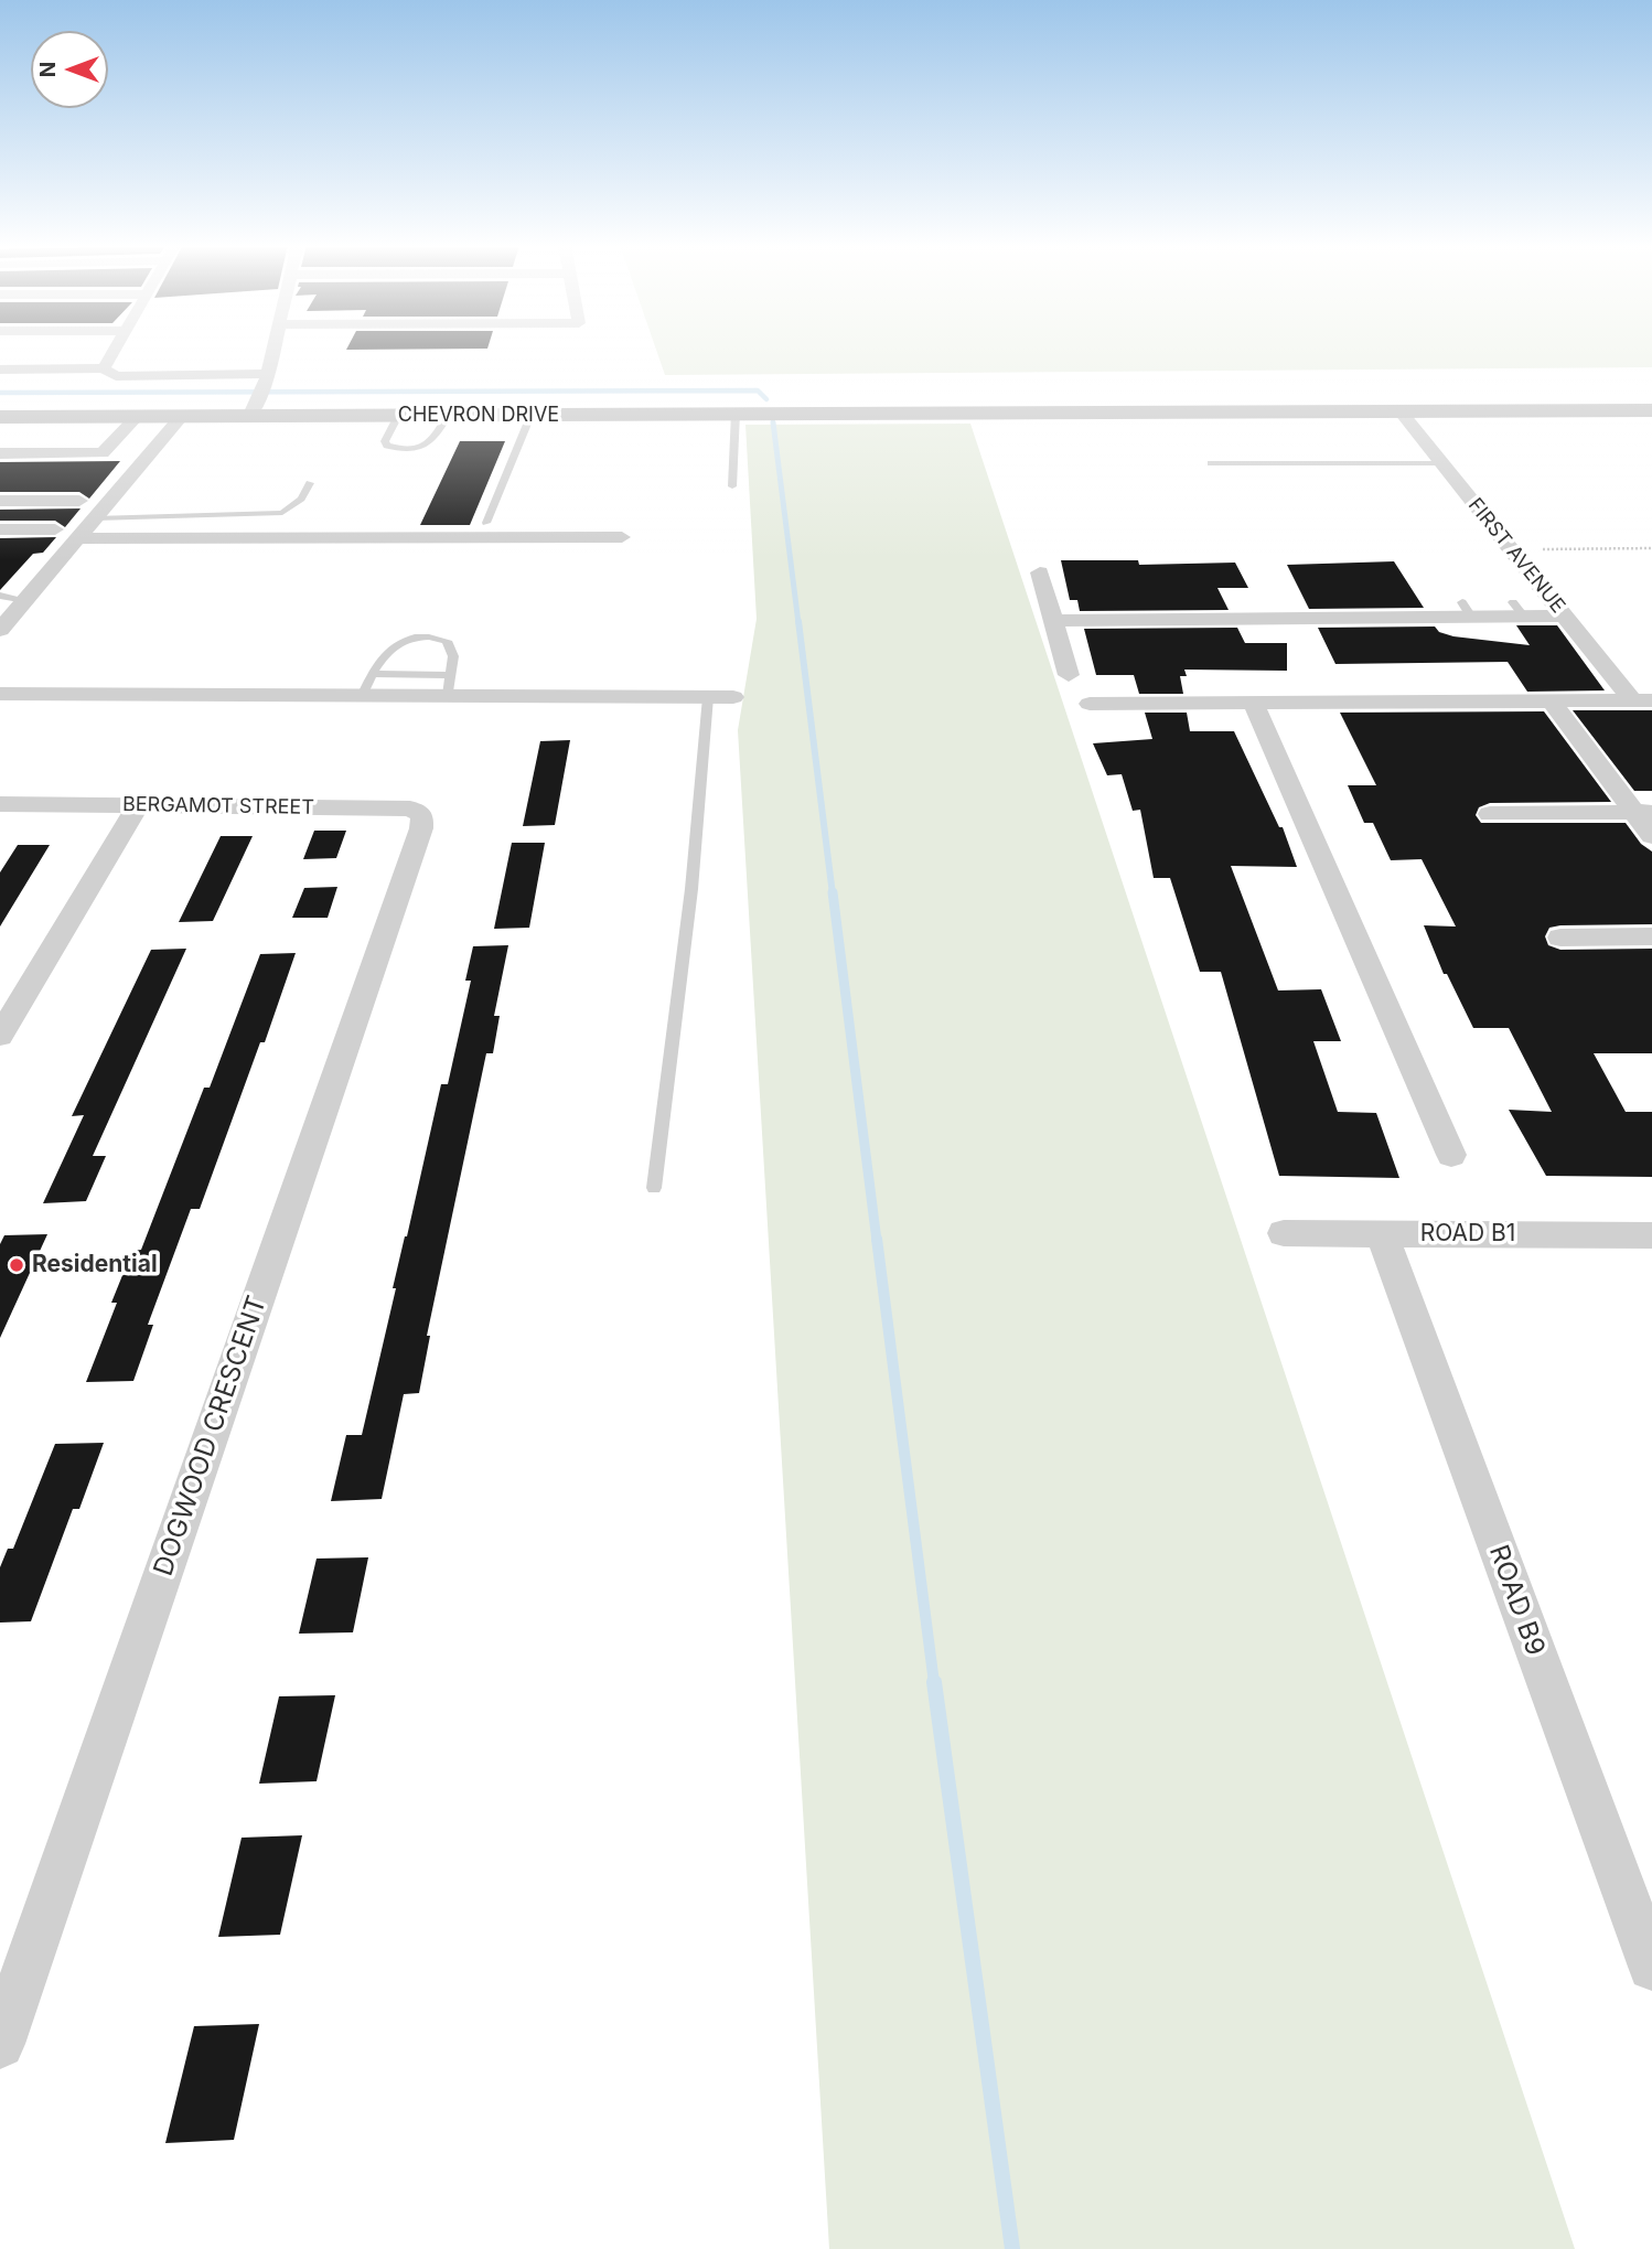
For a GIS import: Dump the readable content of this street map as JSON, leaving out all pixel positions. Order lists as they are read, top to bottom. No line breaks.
{"streets":{"main road":["CHEVRON DRIVE"],"street":["FIRST AVENUE","BERGAMOT STREET","ROAD B1","DOGWOOD CRESCENT","ROAD B9"]},"crossings":[["CHEVRON DRIVE","FIRST AVENUE"],["BERGAMOT STREET","DOGWOOD CRESCENT"],["ROAD B1","ROAD B9"]],"places":["Residential"],"north":"left"}
